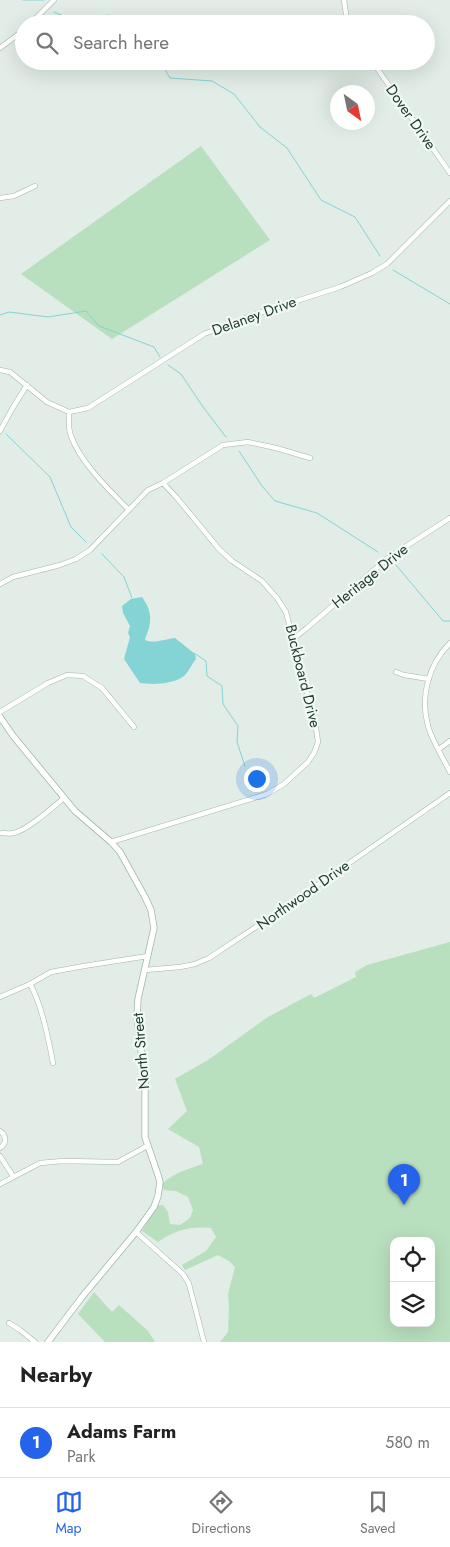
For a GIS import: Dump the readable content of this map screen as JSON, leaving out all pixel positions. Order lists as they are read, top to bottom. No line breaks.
{"streets":{"street":["Dover Drive","Delaney Drive","Heritage Drive","Buckboard Drive","Northwood Drive","North Street"]},"crossings":[["Heritage Drive","Buckboard Drive"],["Buckboard Drive","North Street"],["Northwood Drive","North Street"]],"north":"bottom right","page":{"search":"Search here","pins":"1","heading":"Nearby","list":[{"mark":"1","name":"Adams Farm","note":"Park","value":"580 m"}],"nav":["Map","Directions","Saved"]}}
